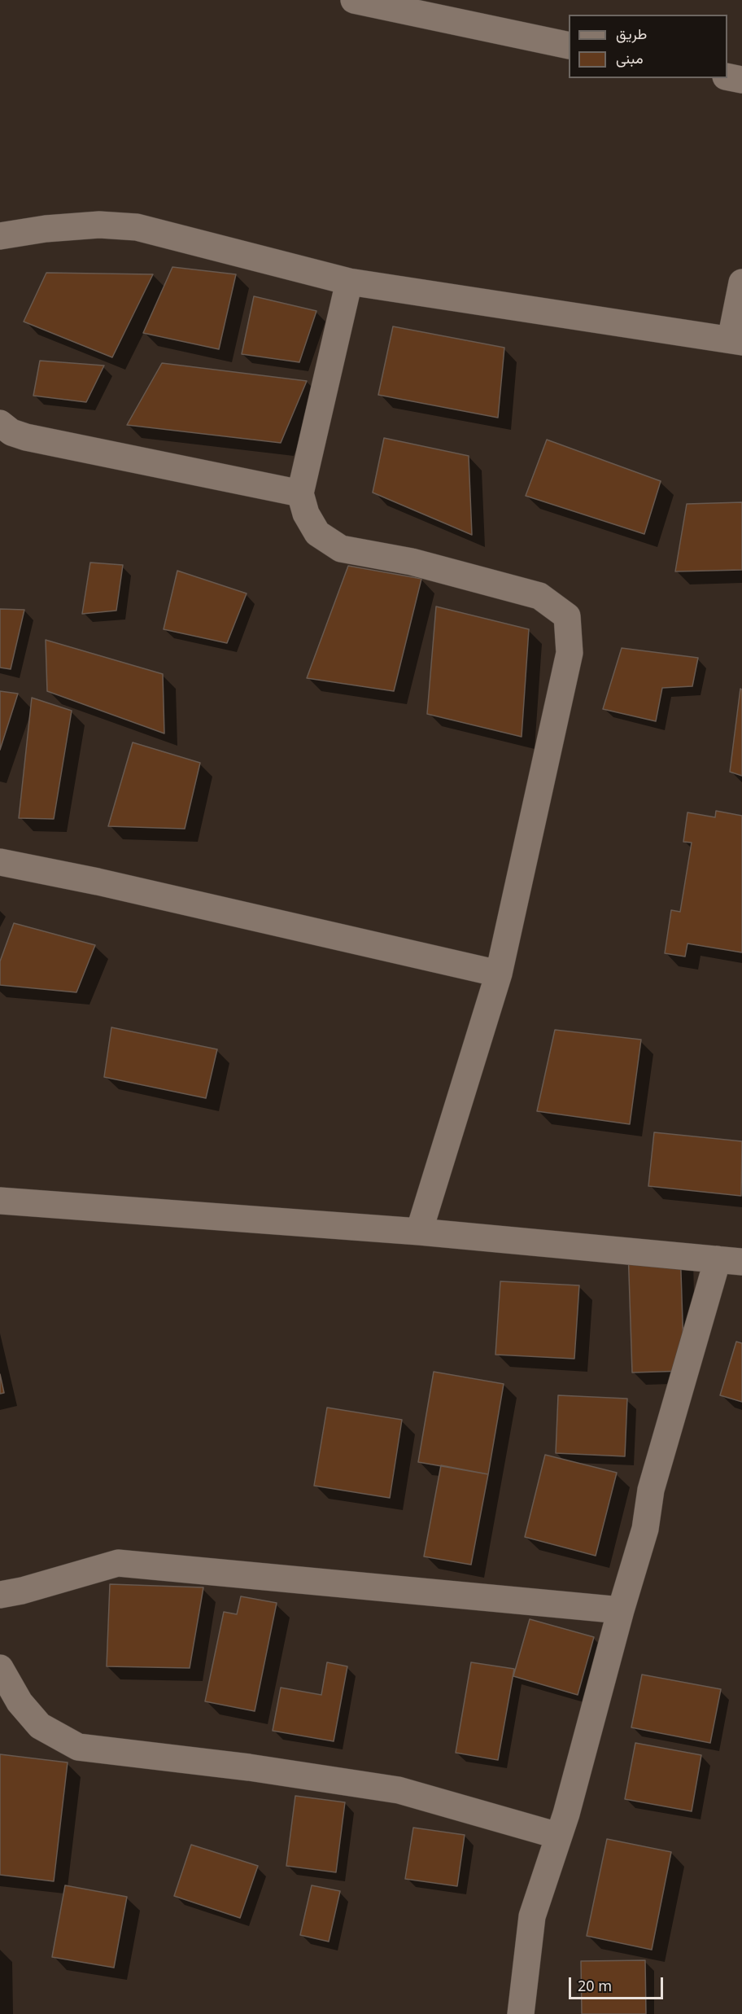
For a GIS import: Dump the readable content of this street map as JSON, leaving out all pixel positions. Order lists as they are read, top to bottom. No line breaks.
{"legend":["طريق","مبنى"],"scale_bar":"20 m"}
